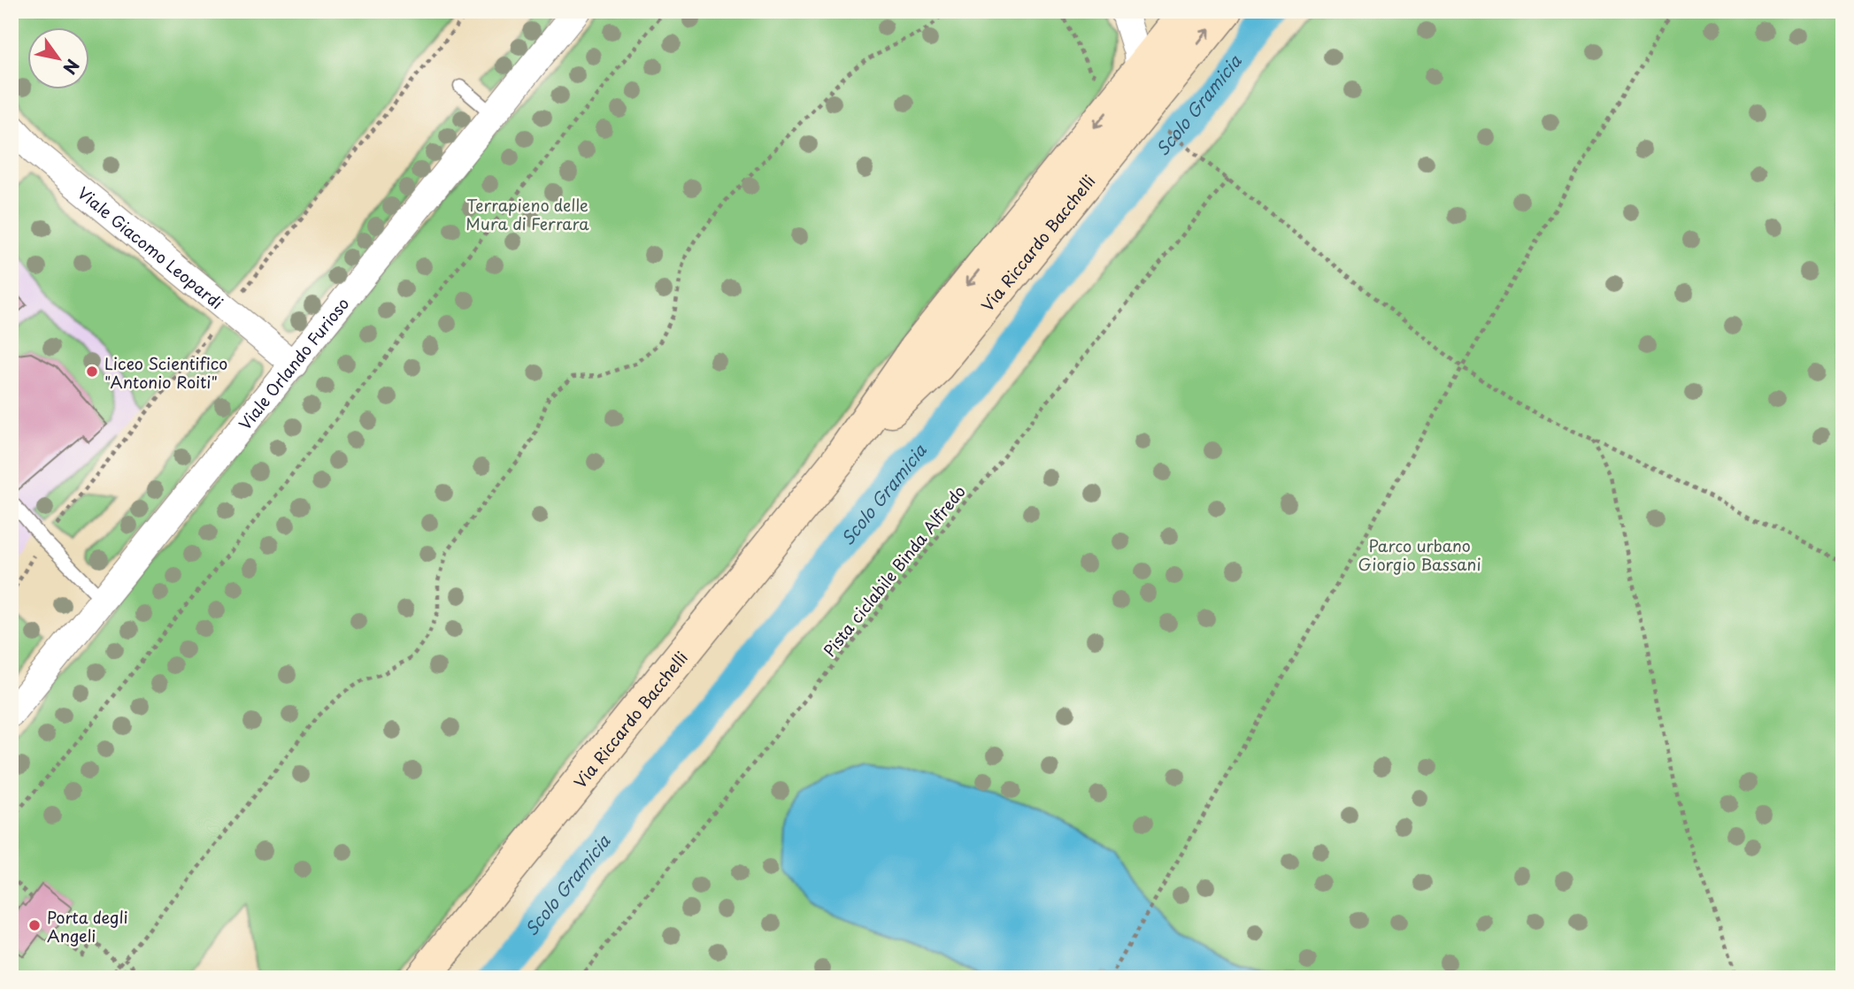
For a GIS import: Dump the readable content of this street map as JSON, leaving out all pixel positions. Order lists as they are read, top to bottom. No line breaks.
{"streets":{"main road":["Via Riccardo Bacchelli"],"street":["Viale Giacomo Leopardi","Viale Orlando Furioso"],"path":["Pista ciclabile Binda Alfredo"]},"crossings":[["Viale Giacomo Leopardi","Viale Orlando Furioso"]],"water":["Scolo Gramicia"],"parks":["Terrapieno delle Mura di Ferrara","Parco urbano Giorgio Bassani"],"places":["Liceo Scientifico \"Antonio Roiti\"","Porta degli Angeli"],"north":"bottom right"}
